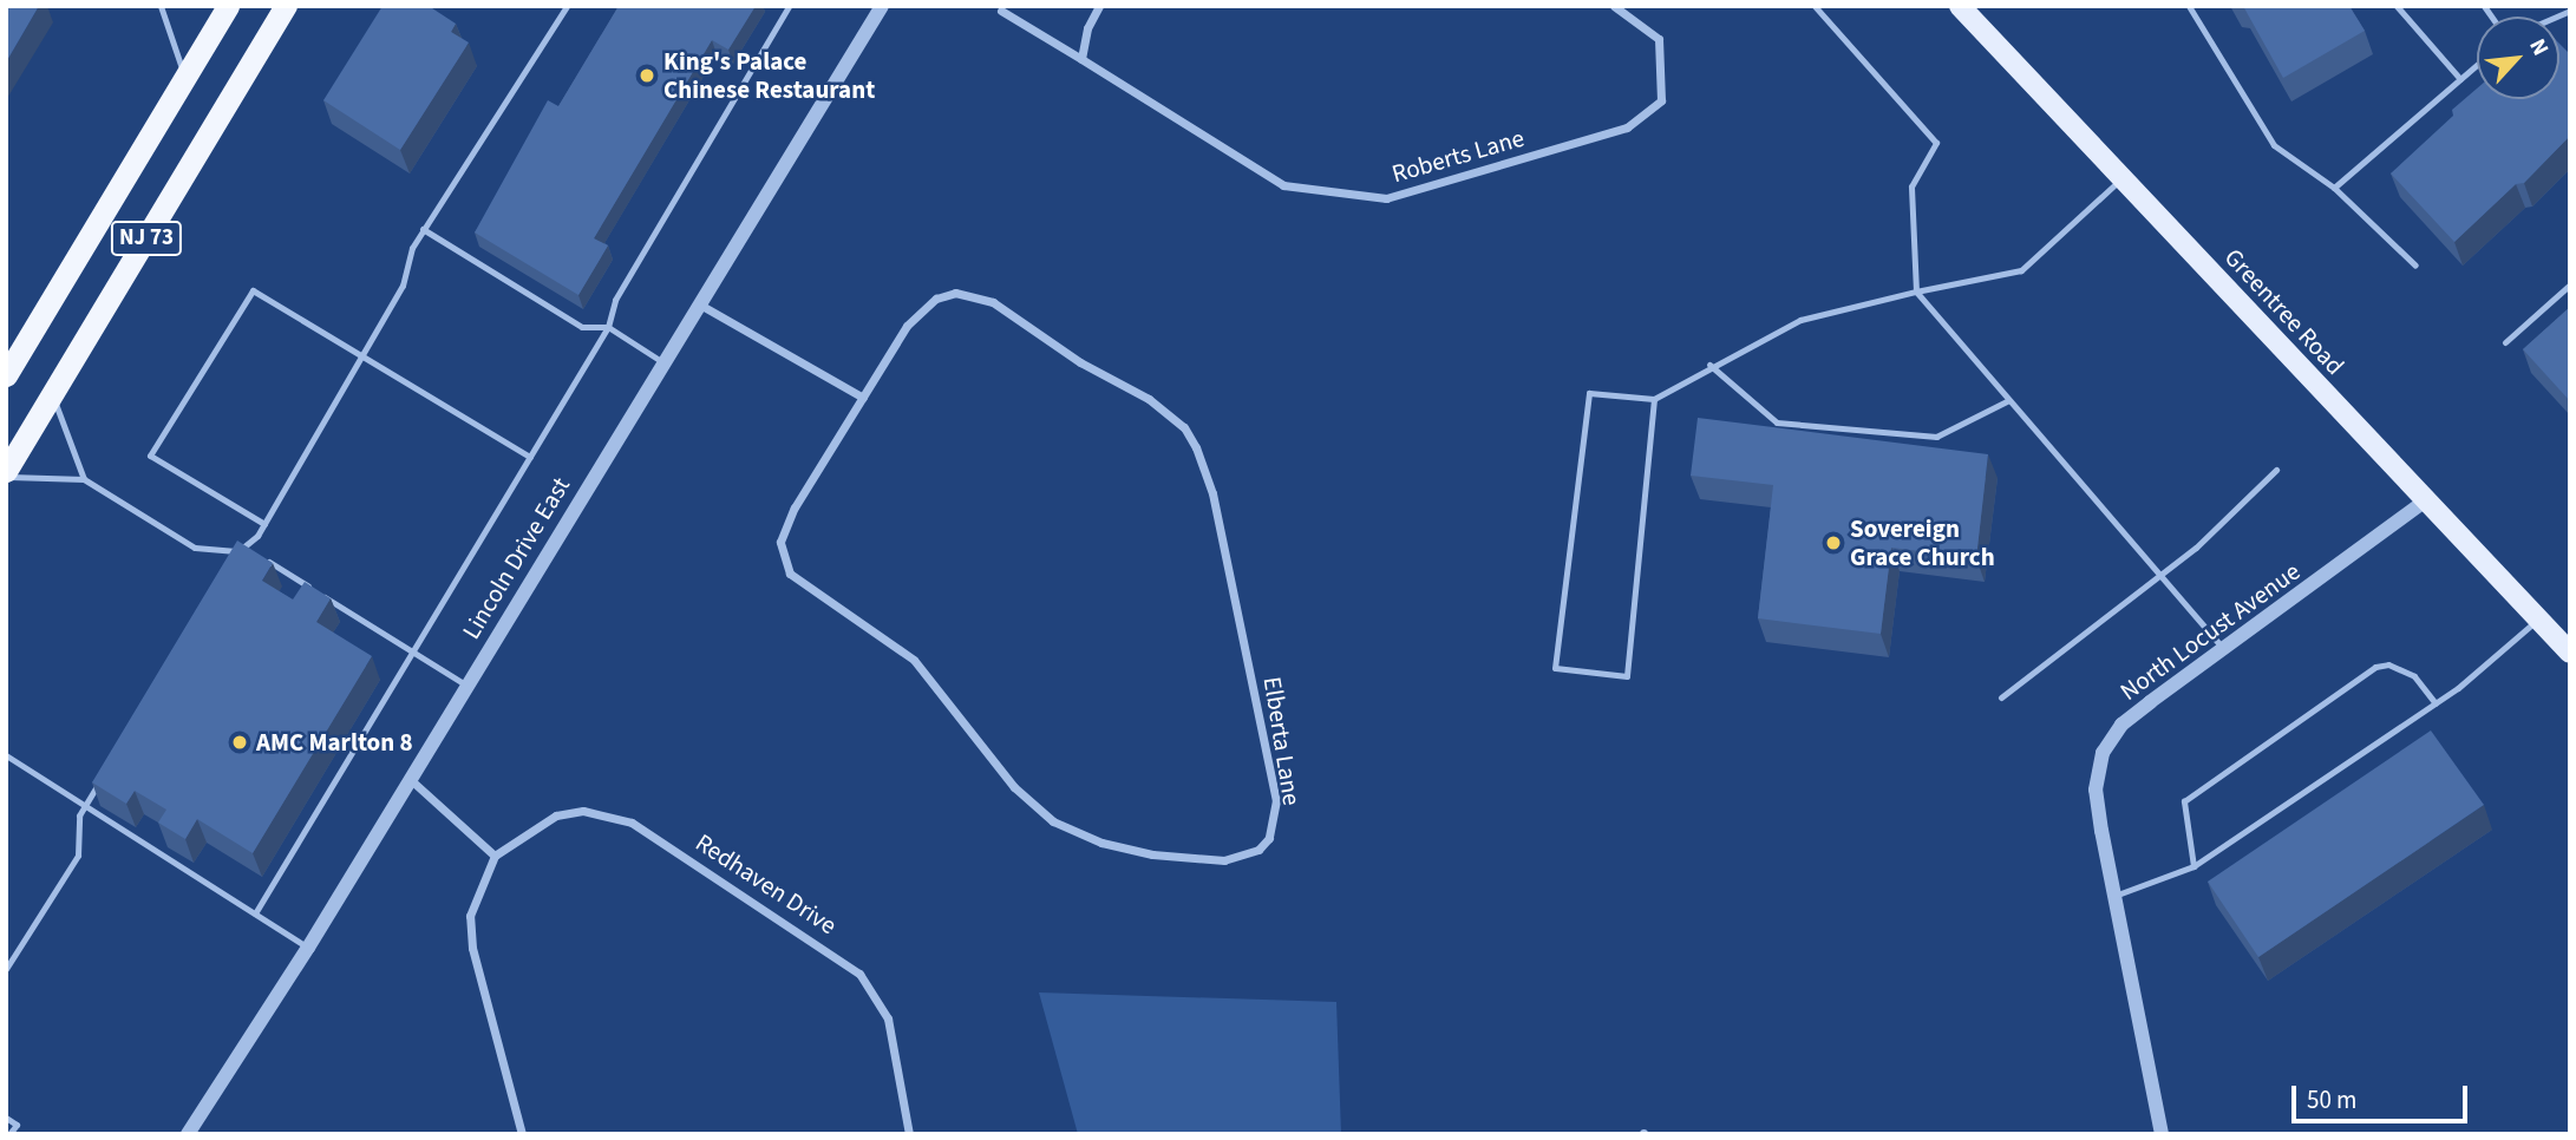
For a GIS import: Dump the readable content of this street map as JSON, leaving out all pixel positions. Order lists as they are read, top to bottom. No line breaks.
{"streets":{"highway":["NJ 73"],"main road":["Greentree Road"],"street":["Roberts Lane","Lincoln Drive East","North Locust Avenue","Elberta Lane","Redhaven Drive"]},"crossings":[["Greentree Road","North Locust Avenue"]],"places":["King's Palace Chinese Restaurant","Sovereign Grace Church","AMC Marlton 8"],"scale_bar":"50 m","north":"top right"}
